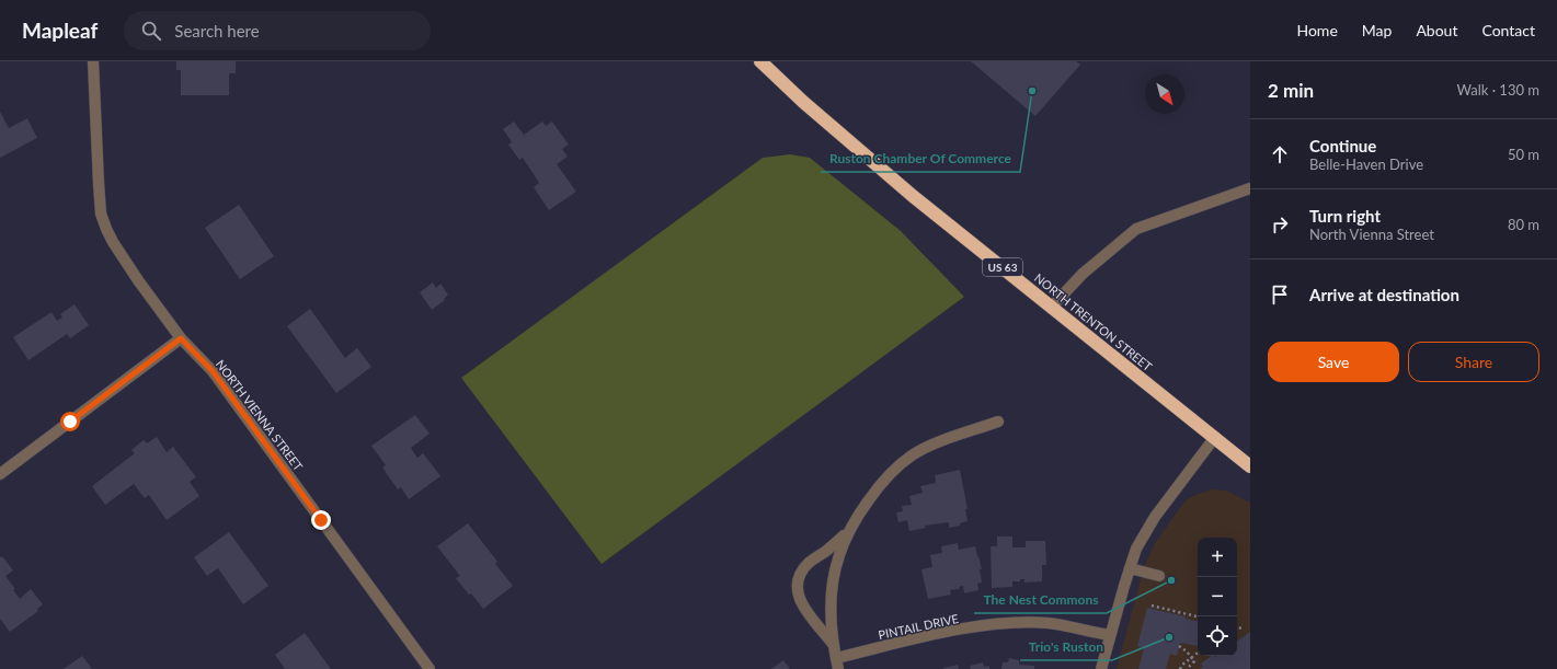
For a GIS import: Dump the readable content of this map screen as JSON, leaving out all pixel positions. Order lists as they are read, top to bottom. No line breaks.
{"streets":{"highway":["US 63","NORTH TRENTON STREET"],"street":["NORTH VIENNA STREET","PINTAIL DRIVE"]},"places":["Ruston Chamber Of Commerce","The Nest Commons","Trio's Ruston"],"north":"bottom right","page":{"header":"Mapleaf","search":"Search here","nav":["Home","Map","About","Contact"],"heading":["2 min","Walk · 130 m"],"list":[["Continue","Belle-Haven Drive","50 m"],["Turn right","North Vienna Street","80 m"],"Arrive at destination"],"buttons":["Save","Share"],"map_buttons":["+","−"]}}
